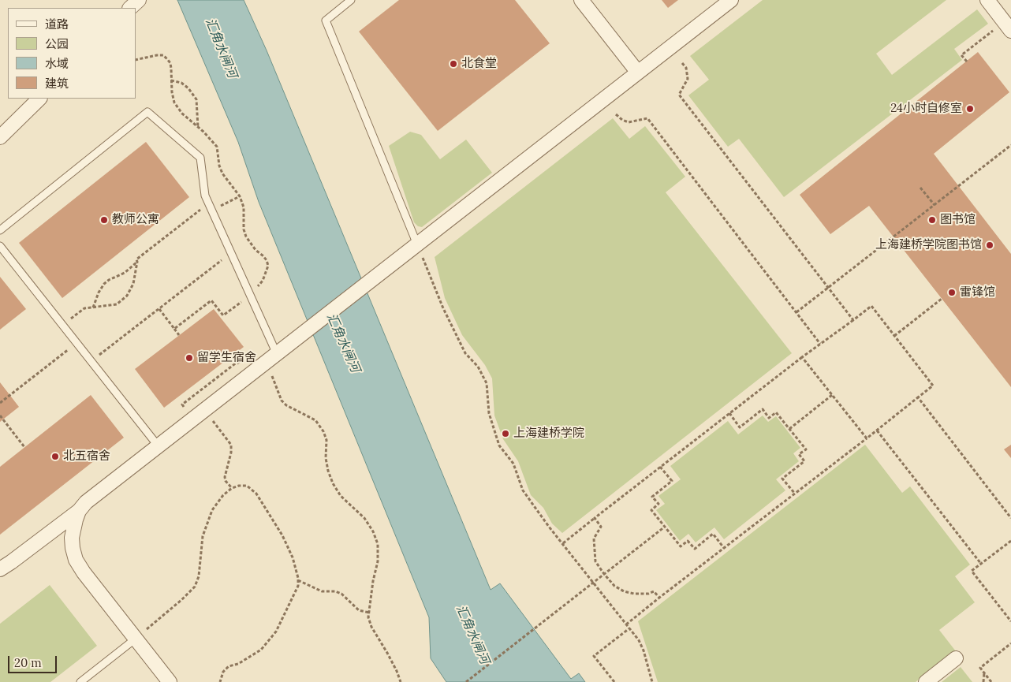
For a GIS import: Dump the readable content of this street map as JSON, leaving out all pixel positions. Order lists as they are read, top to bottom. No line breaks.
{"water":["汇角水闸河"],"places":["北食堂","24小时自修室","教师公寓","图书馆","上海建桥学院图书馆","雷锋馆","留学生宿舍","上海建桥学院","北五宿舍"],"legend":["道路","公园","水域","建筑"],"scale_bar":"20 m"}
